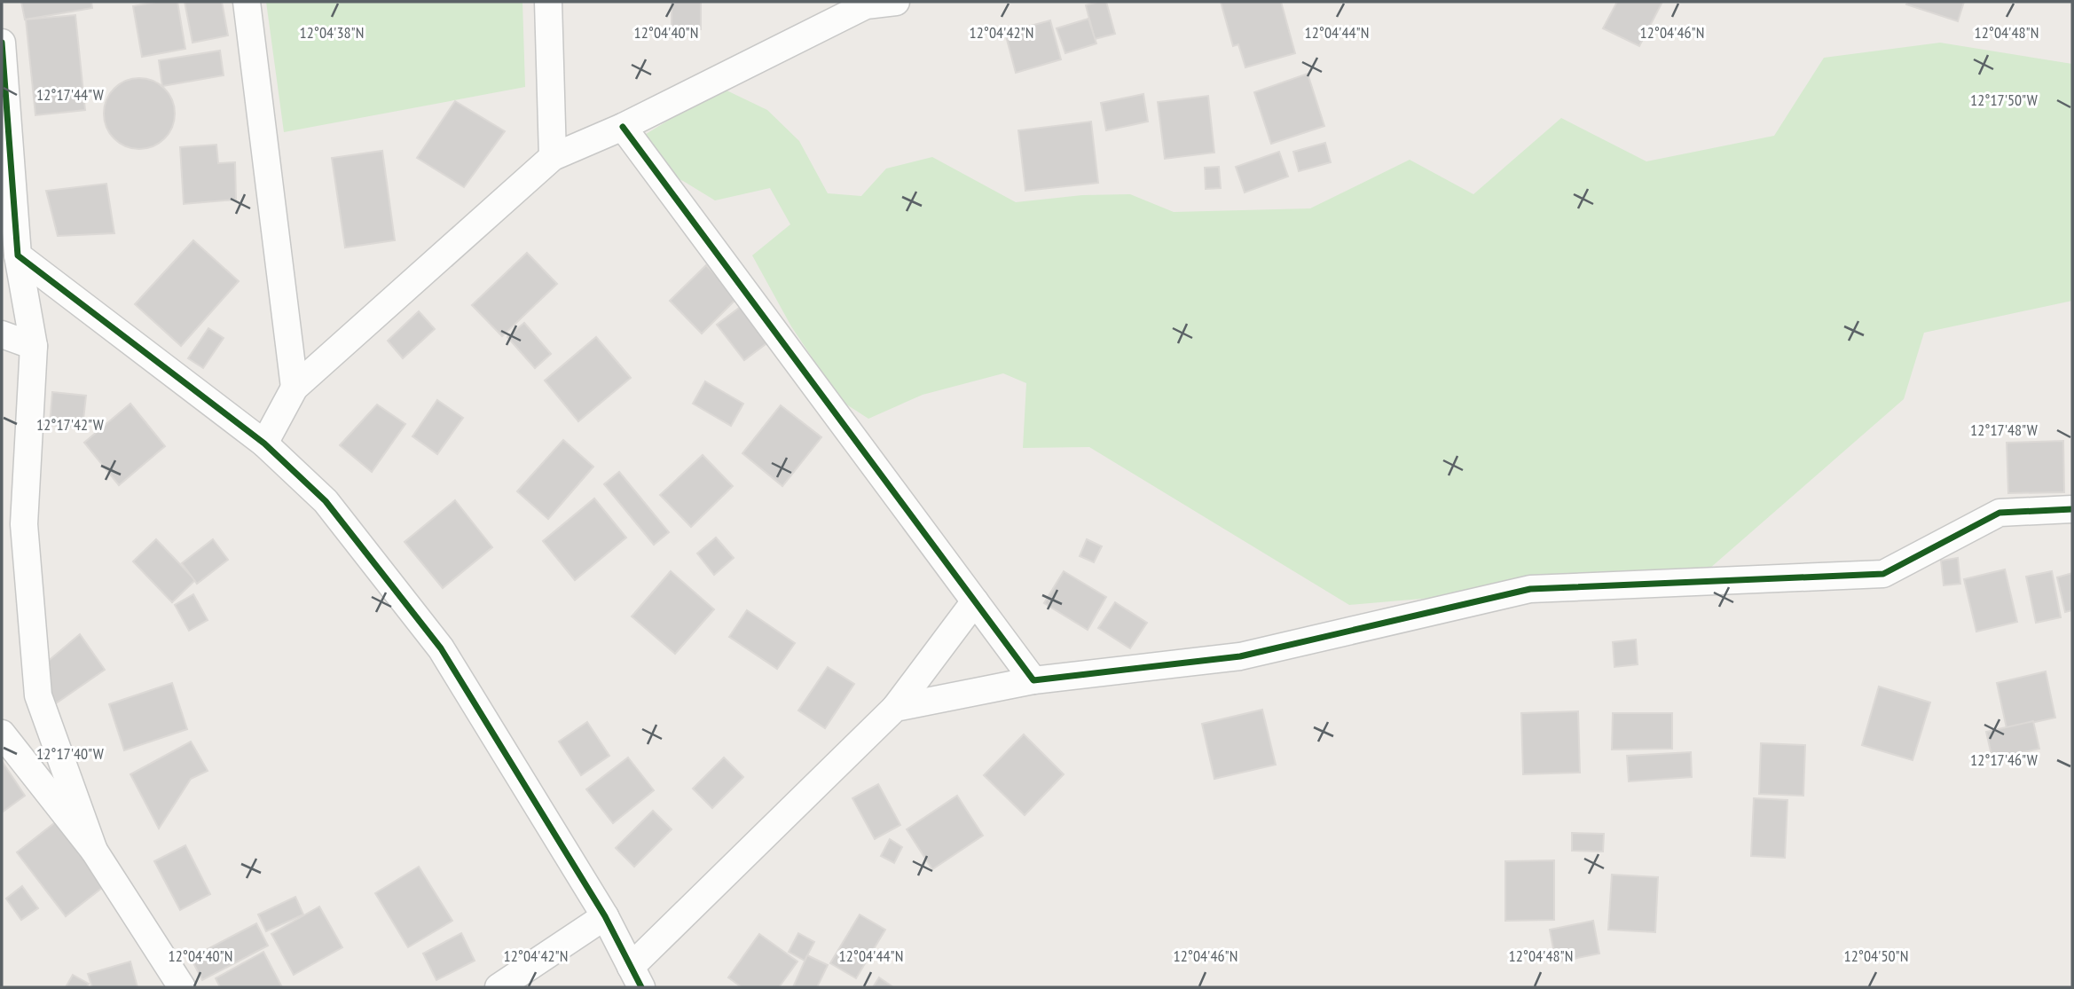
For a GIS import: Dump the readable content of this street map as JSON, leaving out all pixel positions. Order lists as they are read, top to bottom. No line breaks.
{"coordinates":["12°04'38\"N","12°04'40\"N","12°04'42\"N","12°04'44\"N","12°04'46\"N","12°04'48\"N","12°17'44\"W","12°17'50\"W","12°17'42\"W","12°17'48\"W","12°17'40\"W","12°17'46\"W","12°04'50\"N"]}
